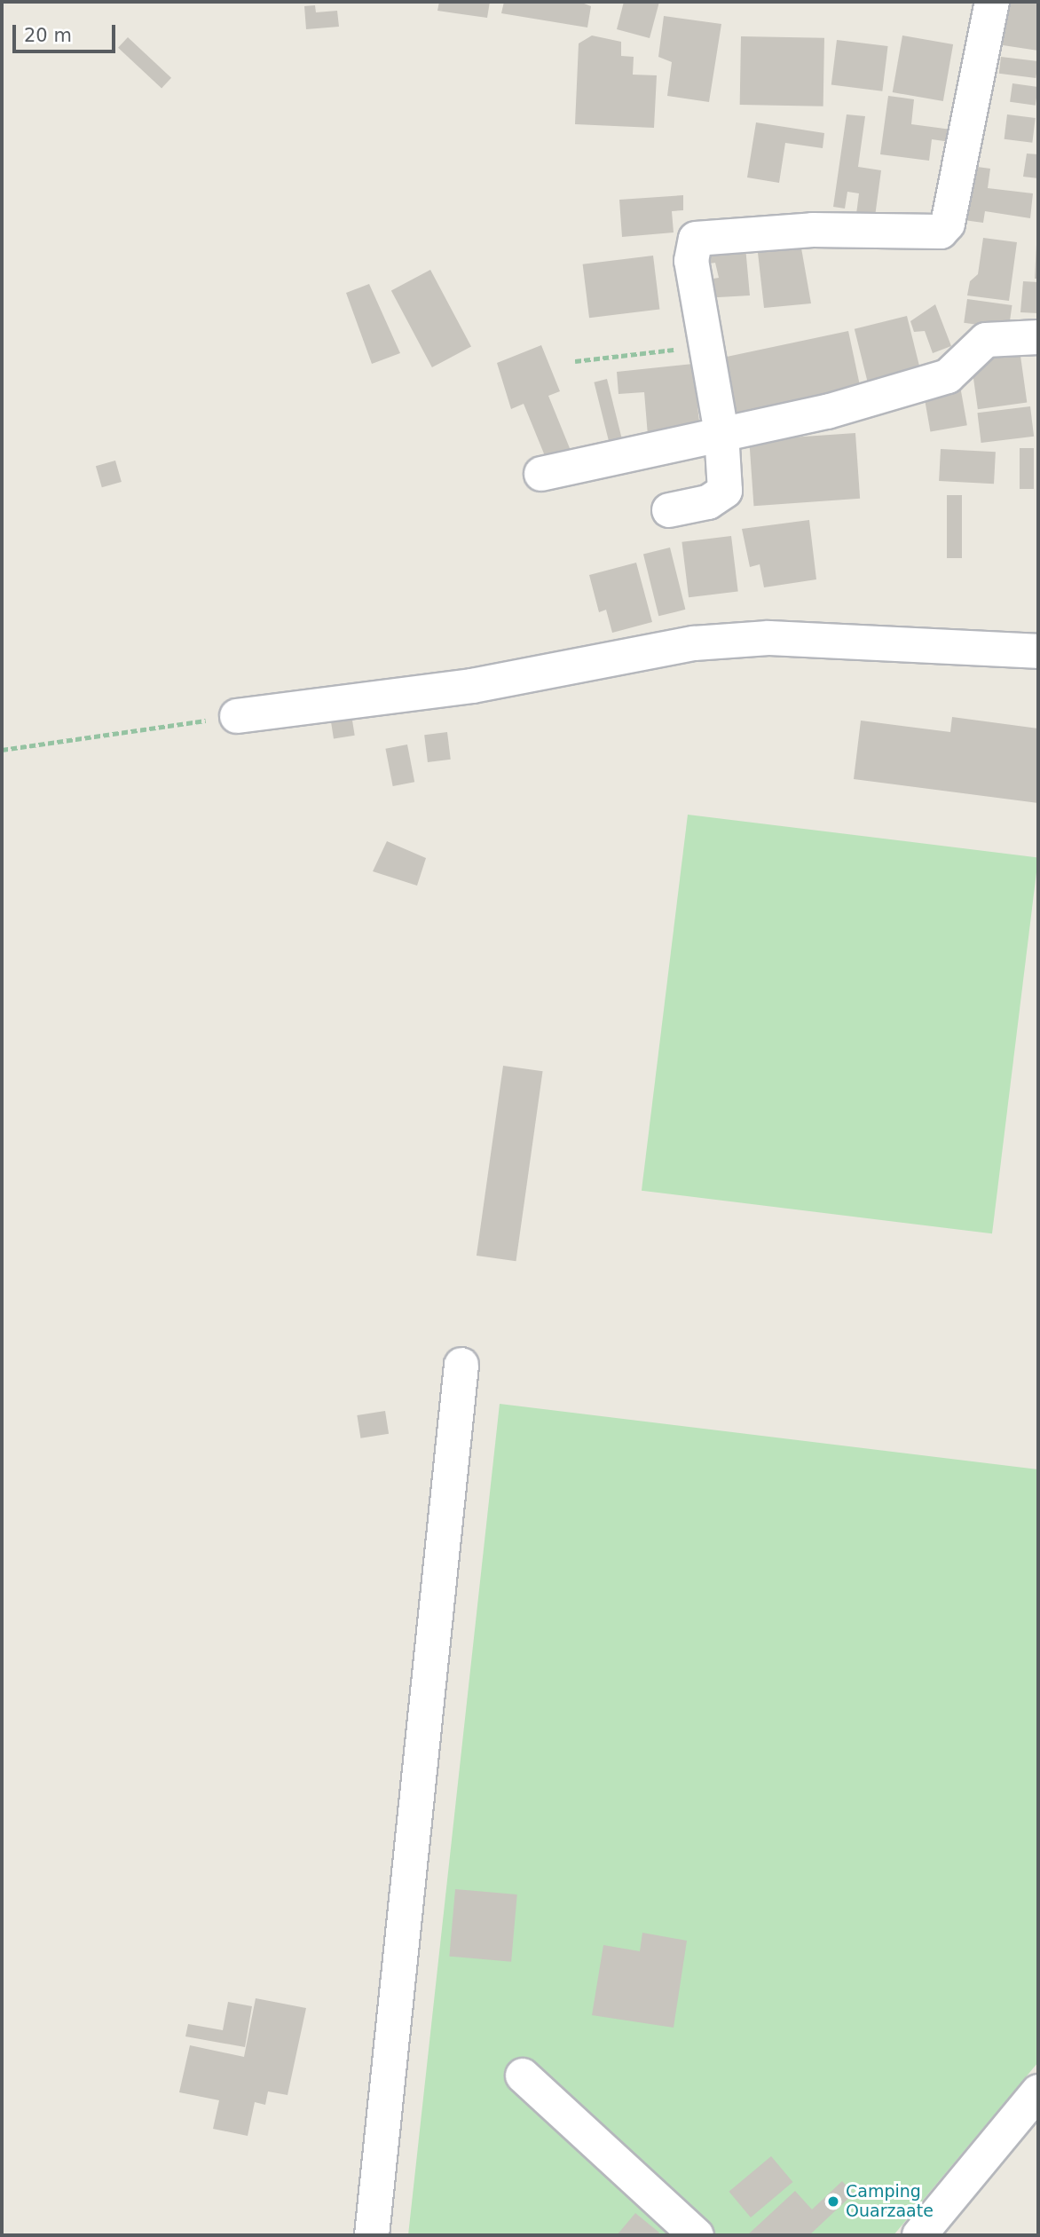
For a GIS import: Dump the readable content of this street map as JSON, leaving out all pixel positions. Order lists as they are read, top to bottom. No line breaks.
{"places":["Camping Ouarzaate"],"scale_bar":"20 m"}
